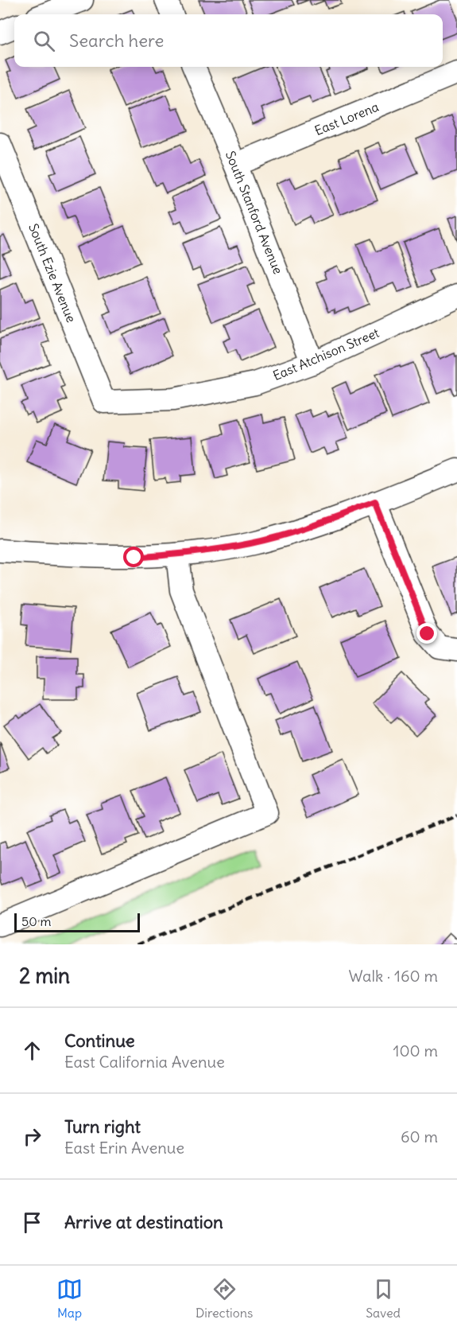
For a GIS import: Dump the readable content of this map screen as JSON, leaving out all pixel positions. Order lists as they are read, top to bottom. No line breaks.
{"streets":{"street":["East Lorena","South Stanford Avenue","South Ezie Avenue","East Atchison Street"]},"crossings":[["East Lorena","South Stanford Avenue"],["South Stanford Avenue","East Atchison Street"],["South Ezie Avenue","East Atchison Street"]],"scale_bar":"50 m","page":{"search":"Search here","scale":"50 m","heading":["2 min","Walk · 160 m"],"list":[["Continue","East California Avenue","100 m"],["Turn right","East Erin Avenue","60 m"],"Arrive at destination"],"nav":["Map","Directions","Saved"]}}
